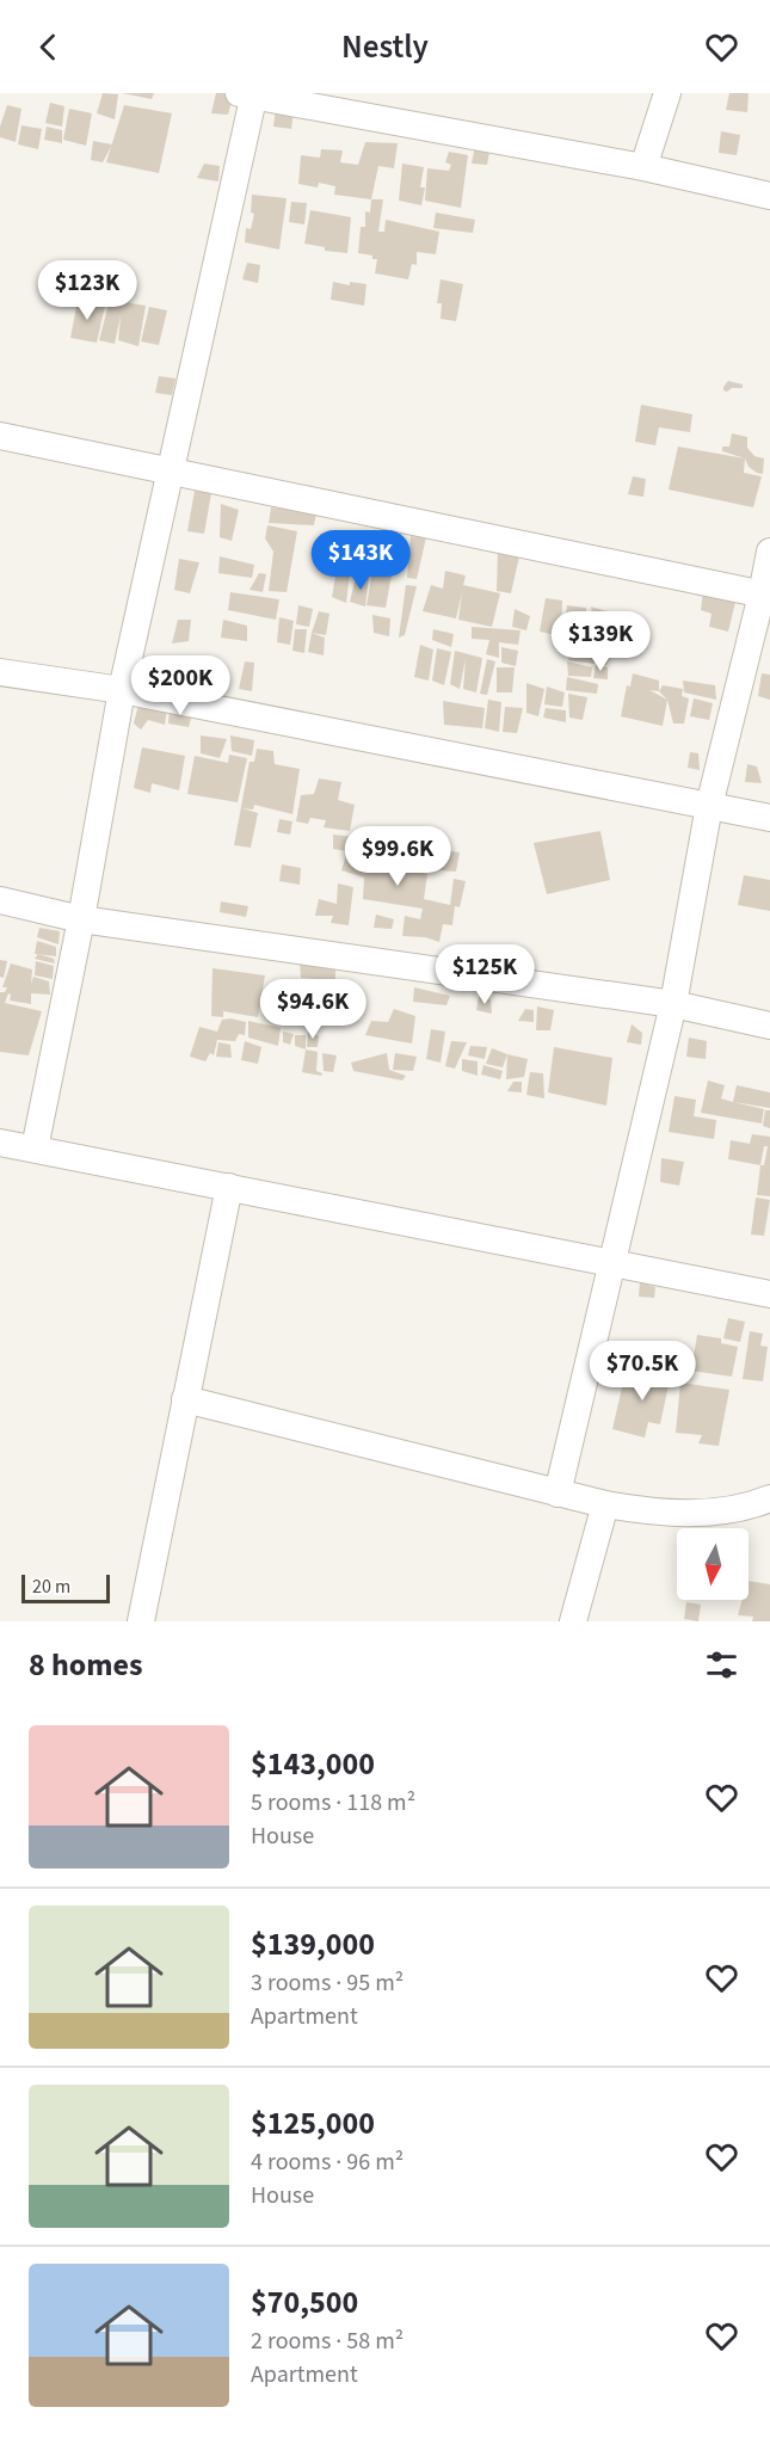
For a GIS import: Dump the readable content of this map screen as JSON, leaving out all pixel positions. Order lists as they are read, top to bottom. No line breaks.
{"scale_bar":"20 m","north":"bottom","page":{"header":"Nestly","price":["$123K","$143K","$139K","$200K","$99.6K","$125K","$94.6K","$70.5K"],"scale":"20 m","heading":"8 homes","list":[{"name":"$143,000","note":"5 rooms · 118 m² · House"},{"name":"$139,000","note":"3 rooms · 95 m² · Apartment"},{"name":"$125,000","note":"4 rooms · 96 m² · House"},{"name":"$70,500","note":"2 rooms · 58 m² · Apartment"}]}}
